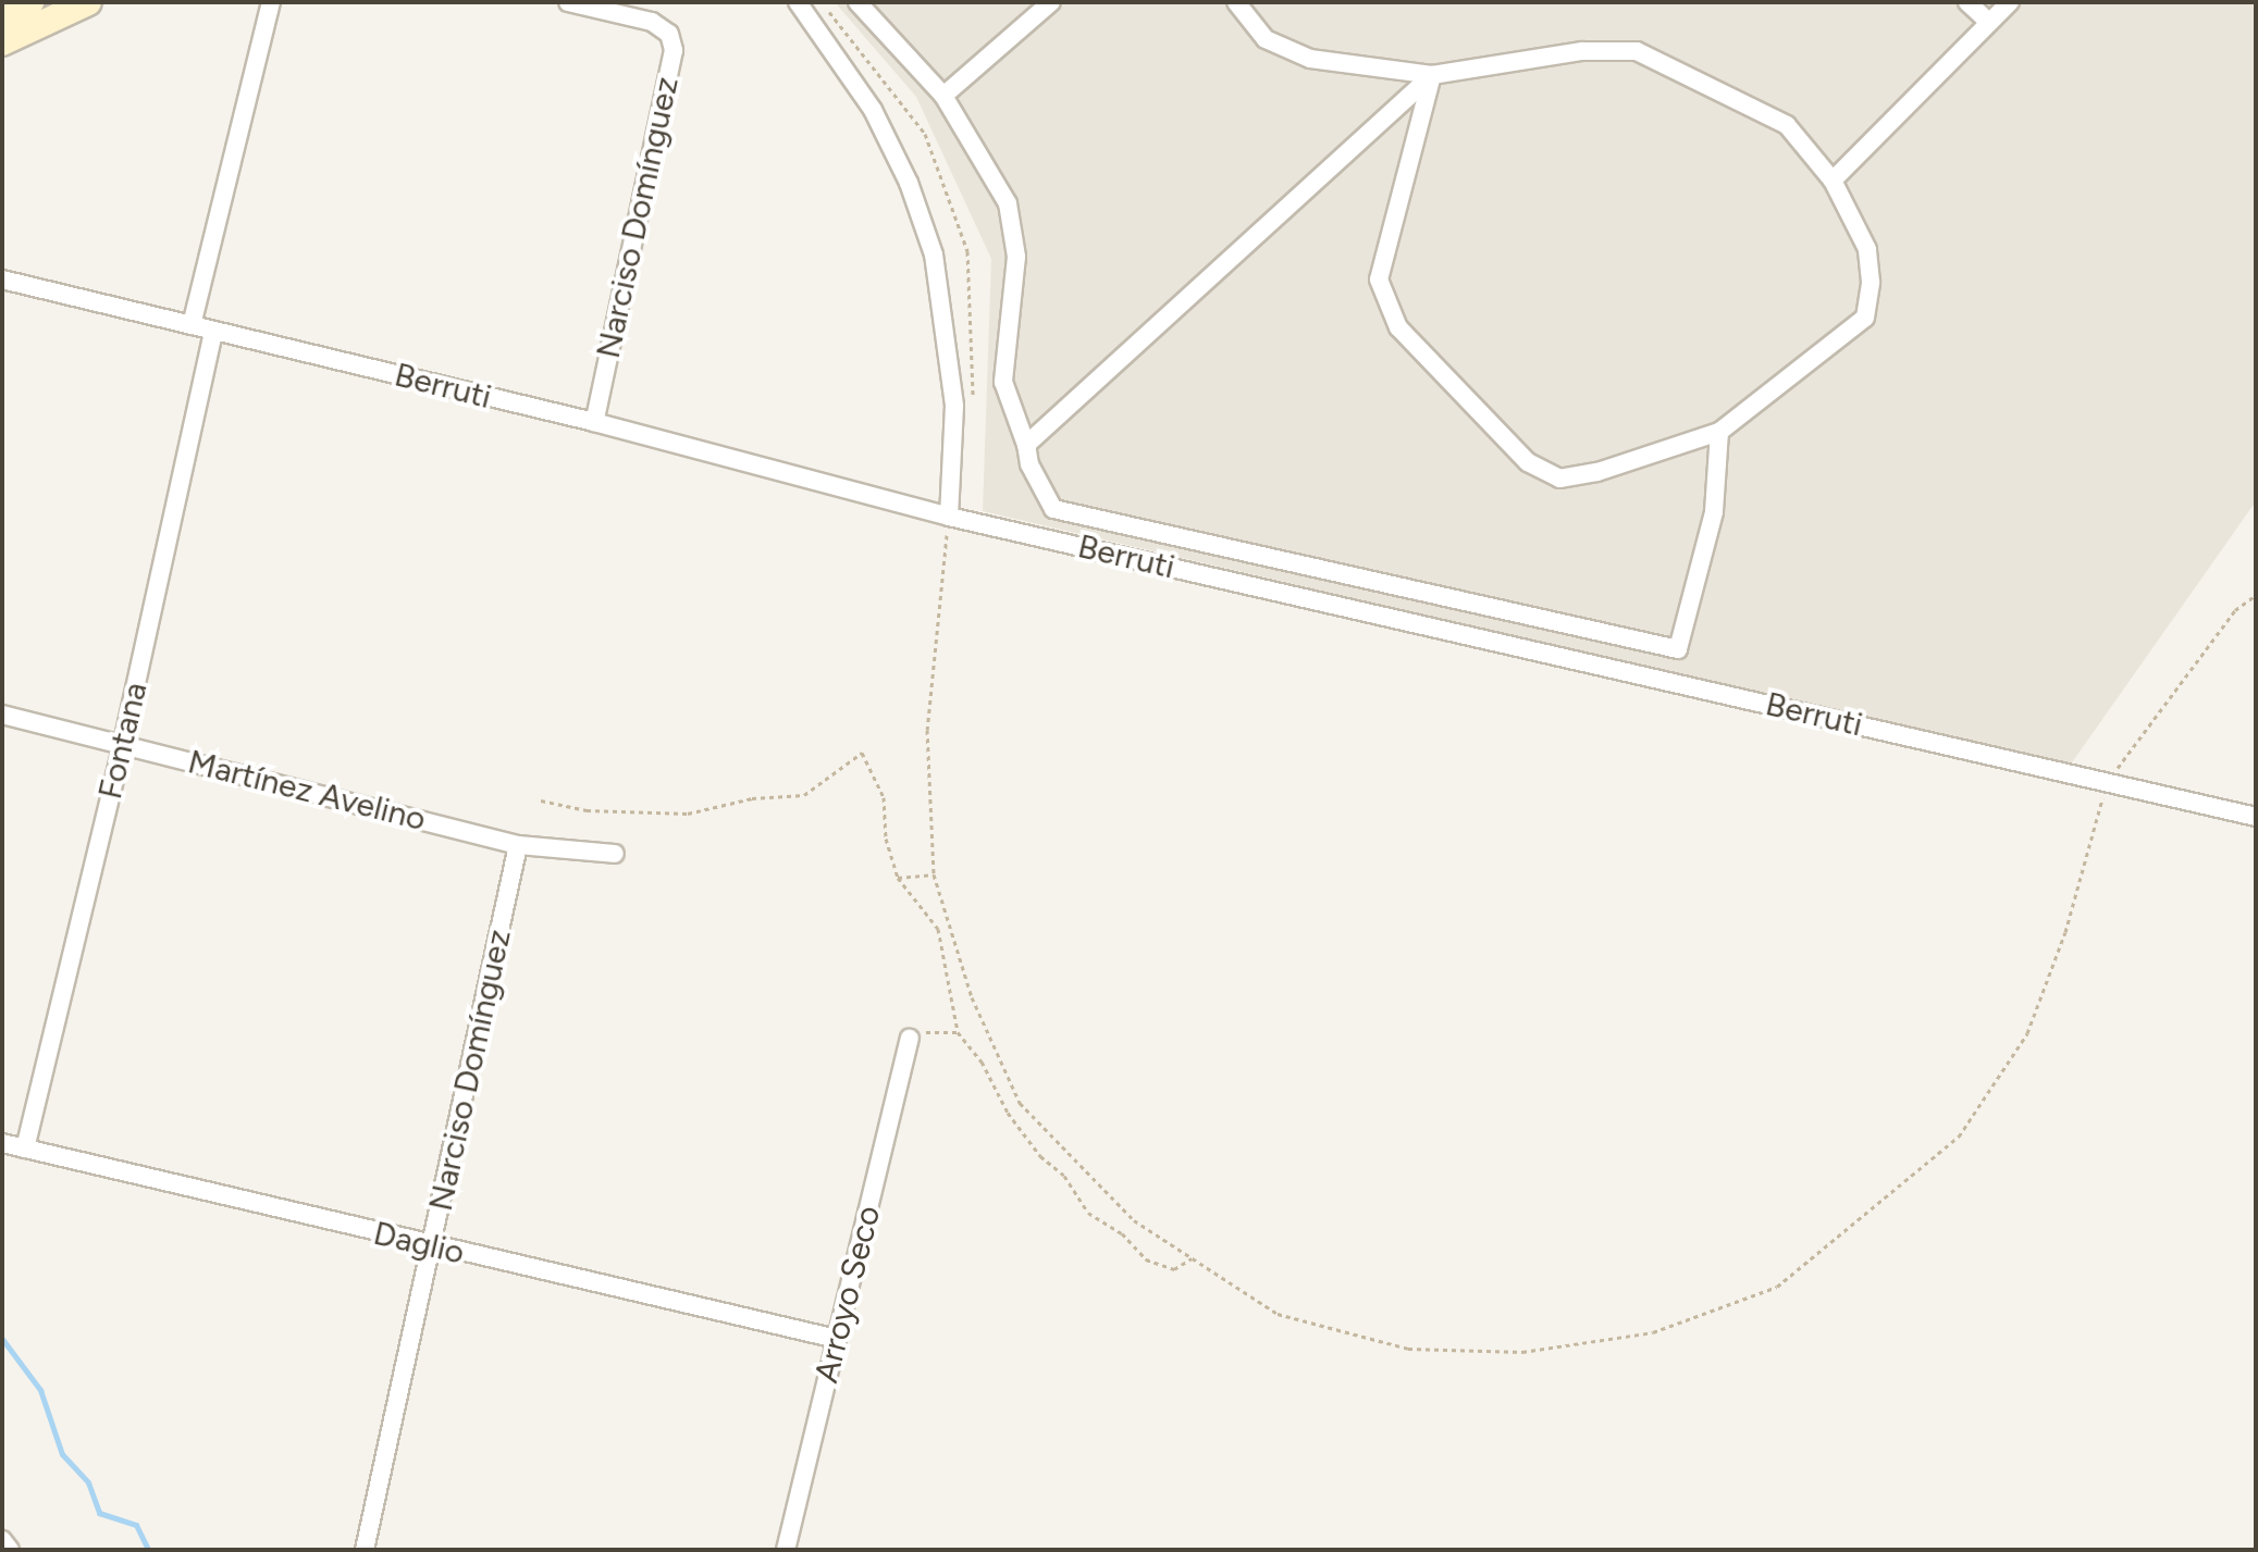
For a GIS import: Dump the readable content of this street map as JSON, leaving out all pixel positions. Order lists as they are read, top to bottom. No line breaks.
{"streets":{"street":["Narciso Domínguez","Berruti","Fontana","Martínez Avelino","Daglio","Arroyo Seco"]},"crossings":[["Narciso Domínguez","Berruti"],["Narciso Domínguez","Martínez Avelino"],["Narciso Domínguez","Daglio"],["Berruti","Fontana"],["Fontana","Martínez Avelino"],["Fontana","Daglio"],["Daglio","Arroyo Seco"]]}
